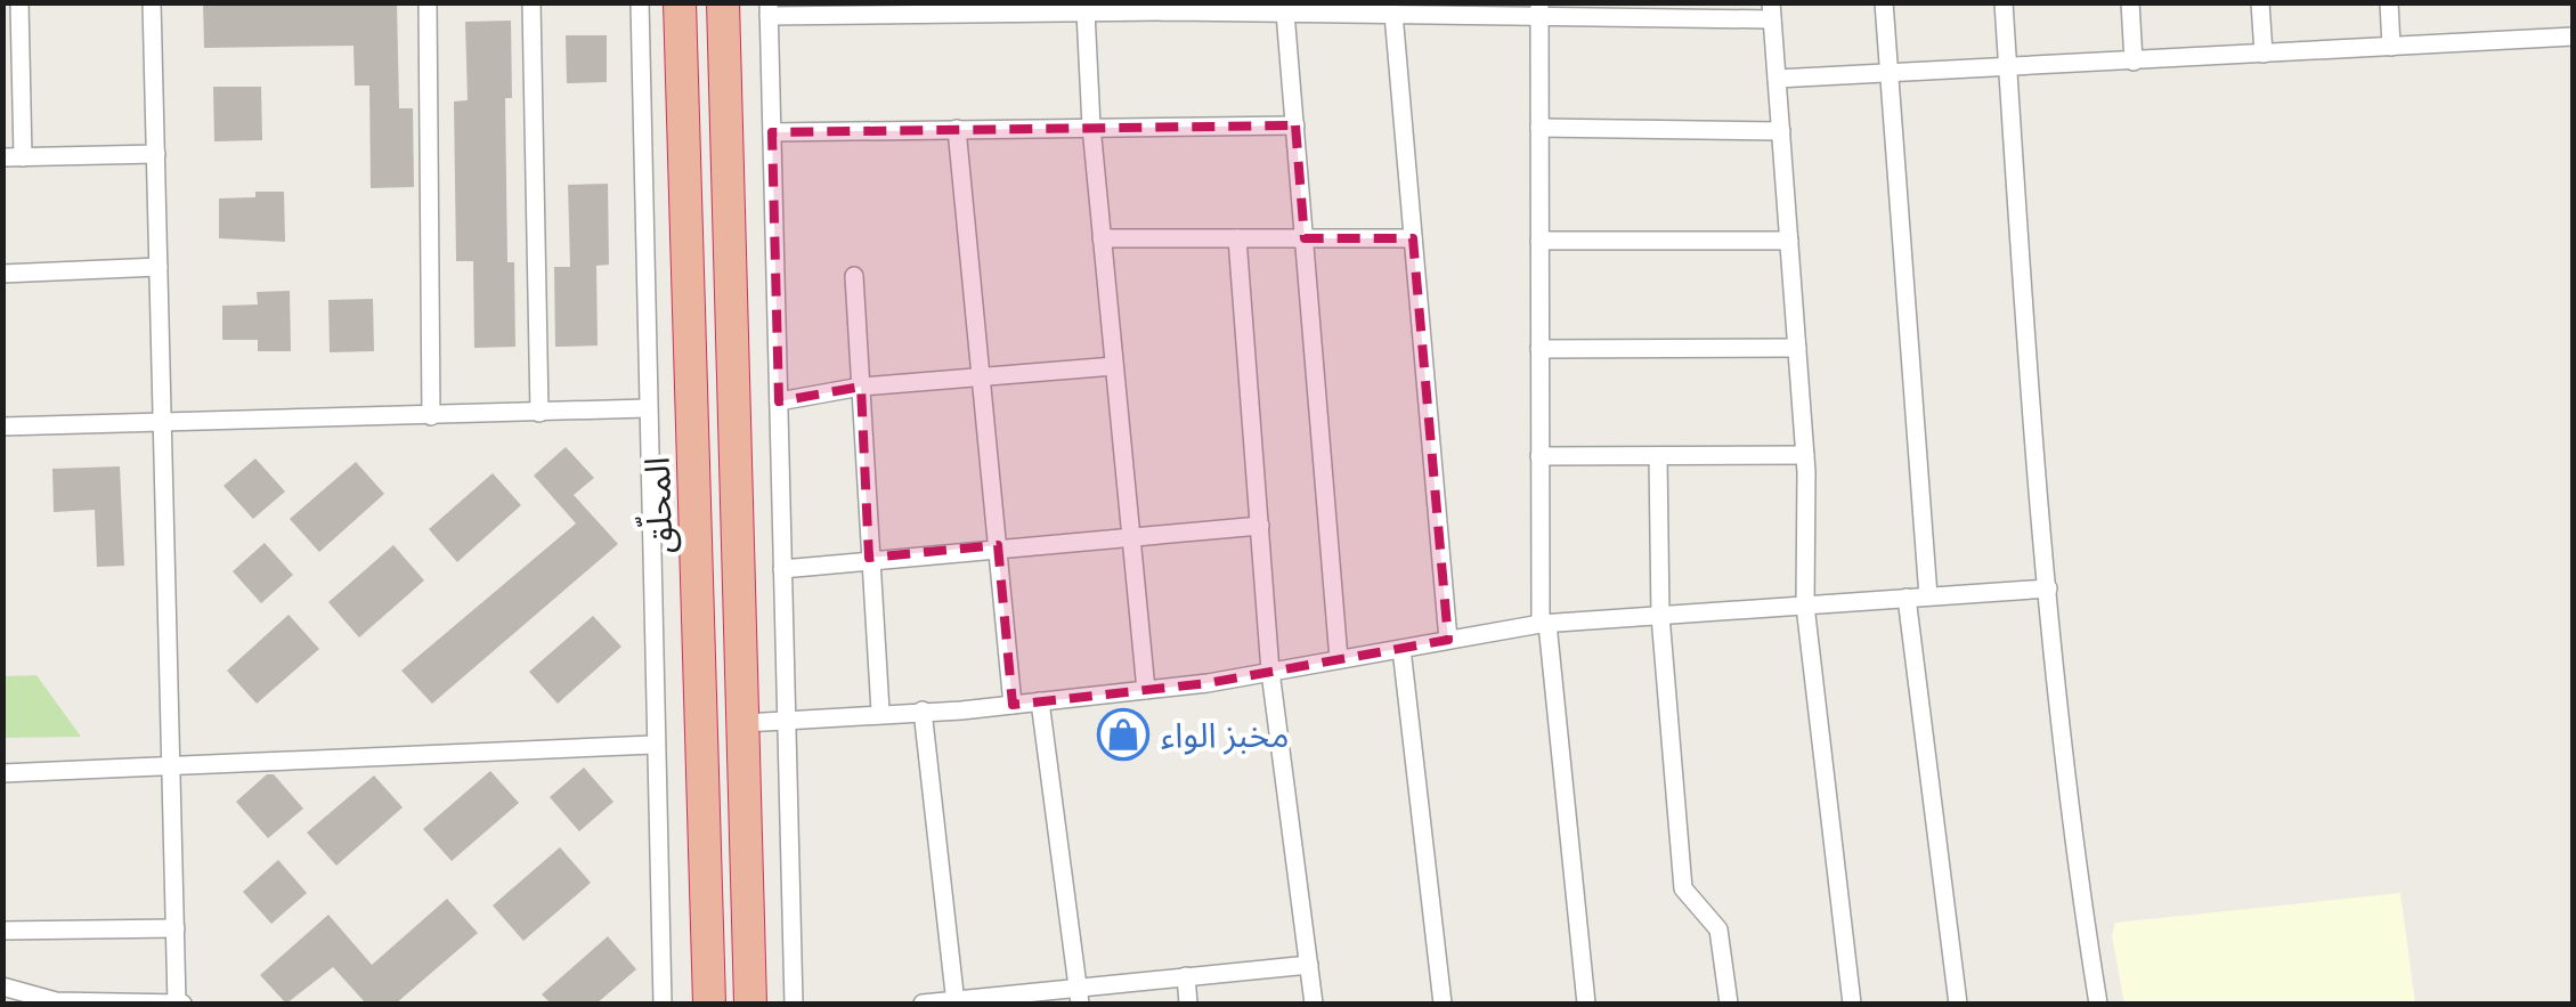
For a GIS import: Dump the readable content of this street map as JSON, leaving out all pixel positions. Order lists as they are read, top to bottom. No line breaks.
{"streets":{"highway":["المحلّق"]},"places":{"shop":["مخبز الواء"]}}
